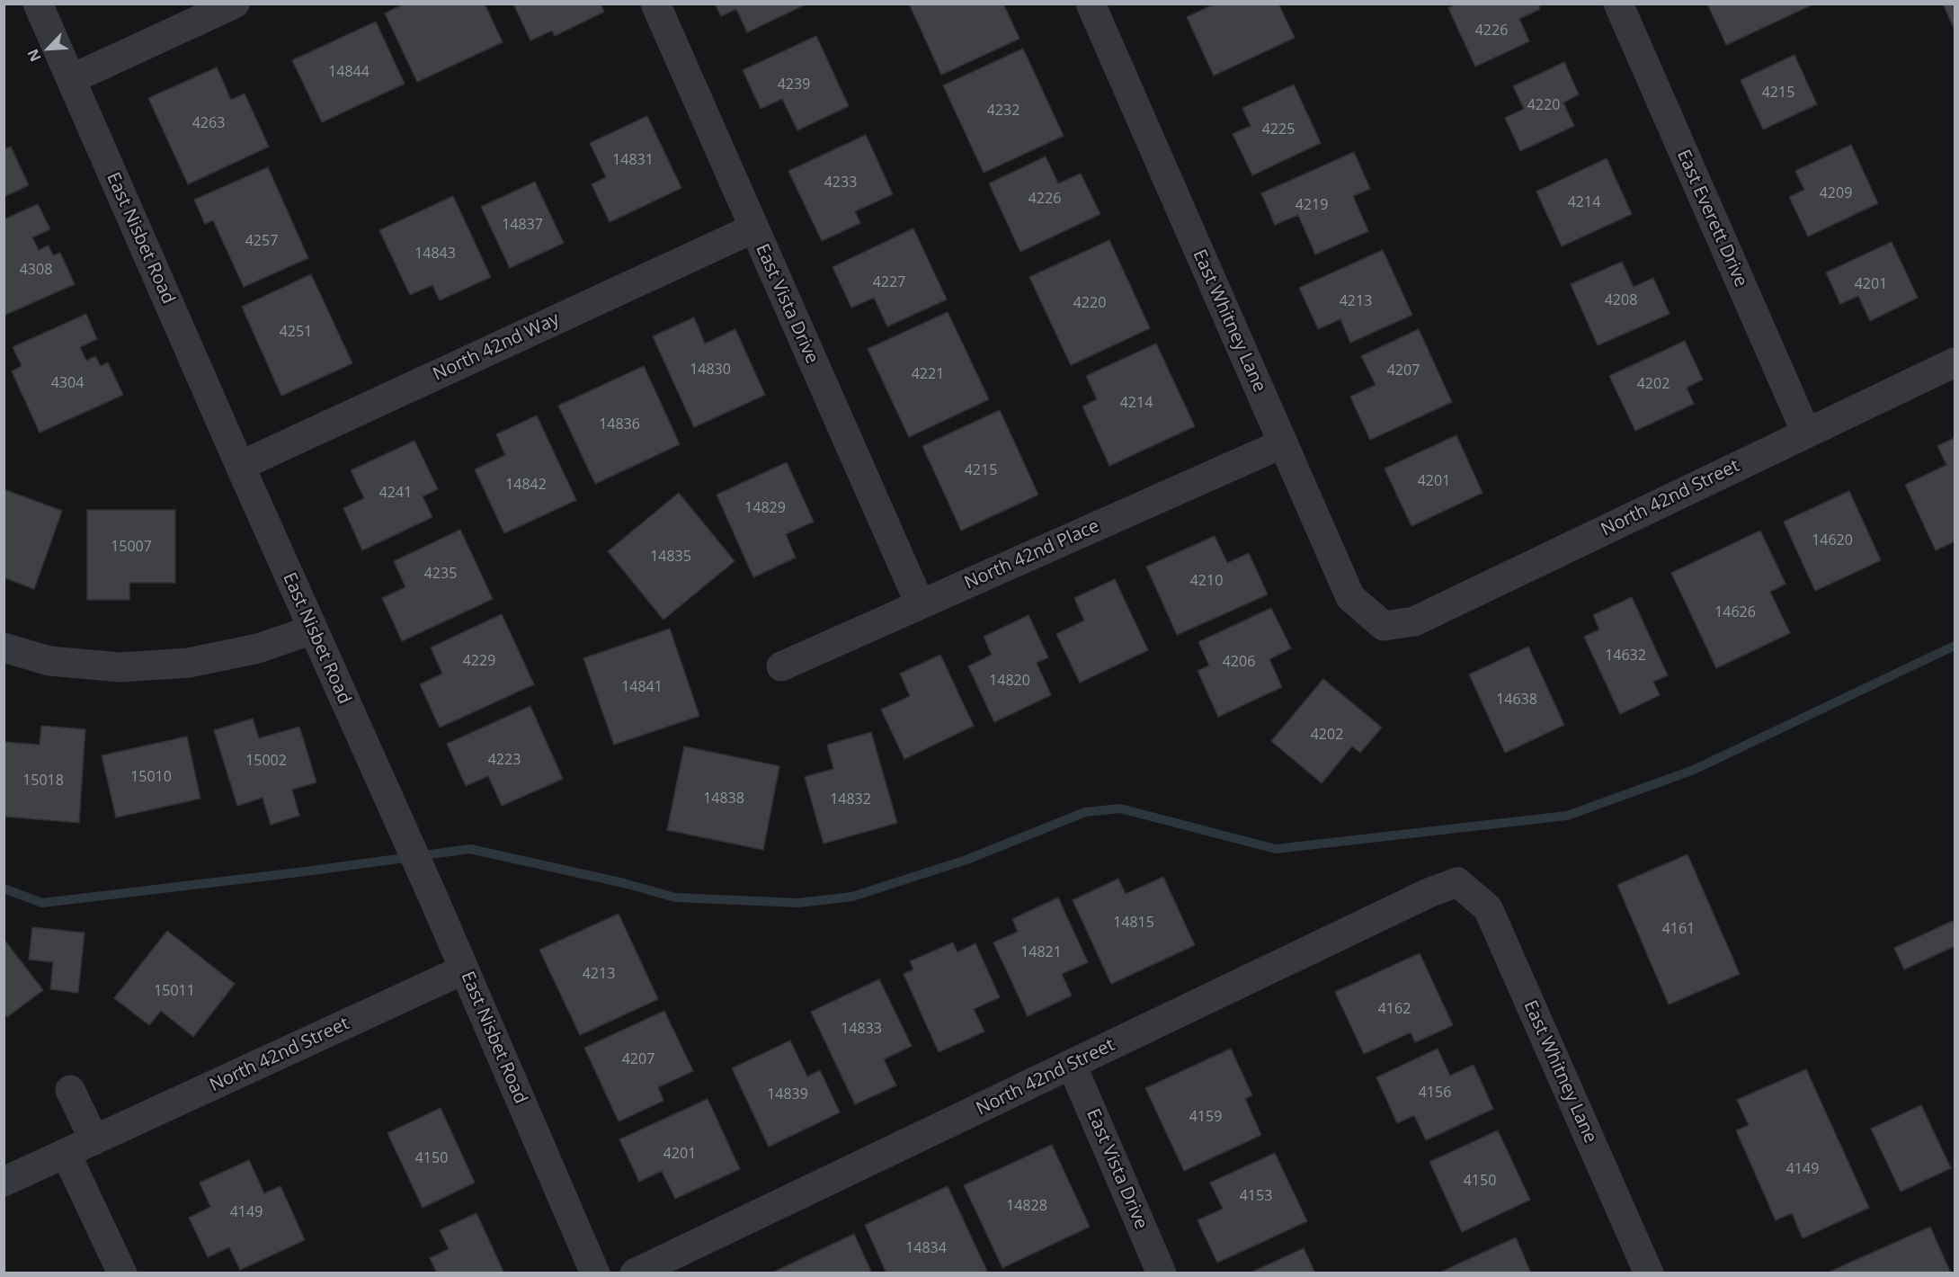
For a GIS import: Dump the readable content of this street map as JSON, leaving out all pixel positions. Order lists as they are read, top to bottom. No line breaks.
{"streets":{"street":["East Everett Drive","East Nisbet Road","East Vista Drive","East Whitney Lane","North 42nd Way","North 42nd Street","North 42nd Place"]},"crossings":[["East Everett Drive","North 42nd Street"],["East Nisbet Road","North 42nd Way"],["East Nisbet Road","North 42nd Street"],["East Vista Drive","North 42nd Way"],["East Vista Drive","North 42nd Street"],["East Vista Drive","North 42nd Place"],["East Whitney Lane","North 42nd Street"],["East Whitney Lane","North 42nd Place"]],"house_numbers":["4226","14844","4239","4215","4220","4232","4263","4225","14831","4233","4209","4226","4214","4219","14837","4257","14843","4308","4227","4201","4208","4213","4220","4251","14830","4207","4221","4304","4202","4214","14836","4215","4201","14842","4241","14829","14620","15007","14835","4235","4210","14626","14632","4229","4206","14820","14841","14638","4202","4223","15002","15010","15018","14838","14832","14815","4161","14821","4213","15011","4162","14833","4207","4156","14839","4159","4201","4150","4149","4150","4153","14828","4149","14834"],"north":"bottom left"}
